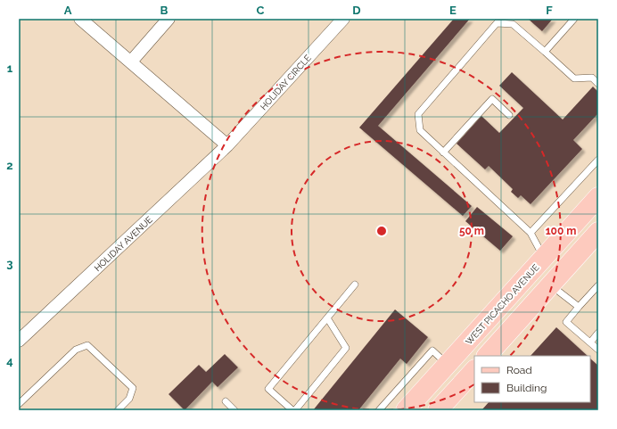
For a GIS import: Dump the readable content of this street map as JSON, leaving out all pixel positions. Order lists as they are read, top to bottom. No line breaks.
{"streets":{"main road":["WEST PICACHO AVENUE"],"street":["HOLIDAY CIRCLE","HOLIDAY AVENUE"]},"crossings":[["HOLIDAY CIRCLE","HOLIDAY AVENUE"]],"legend":["Road","Building"],"grid":{"columns":["A","B","C","D","E","F"],"rows":["1","2","3","4"]},"rings":["50 m","100 m"]}
